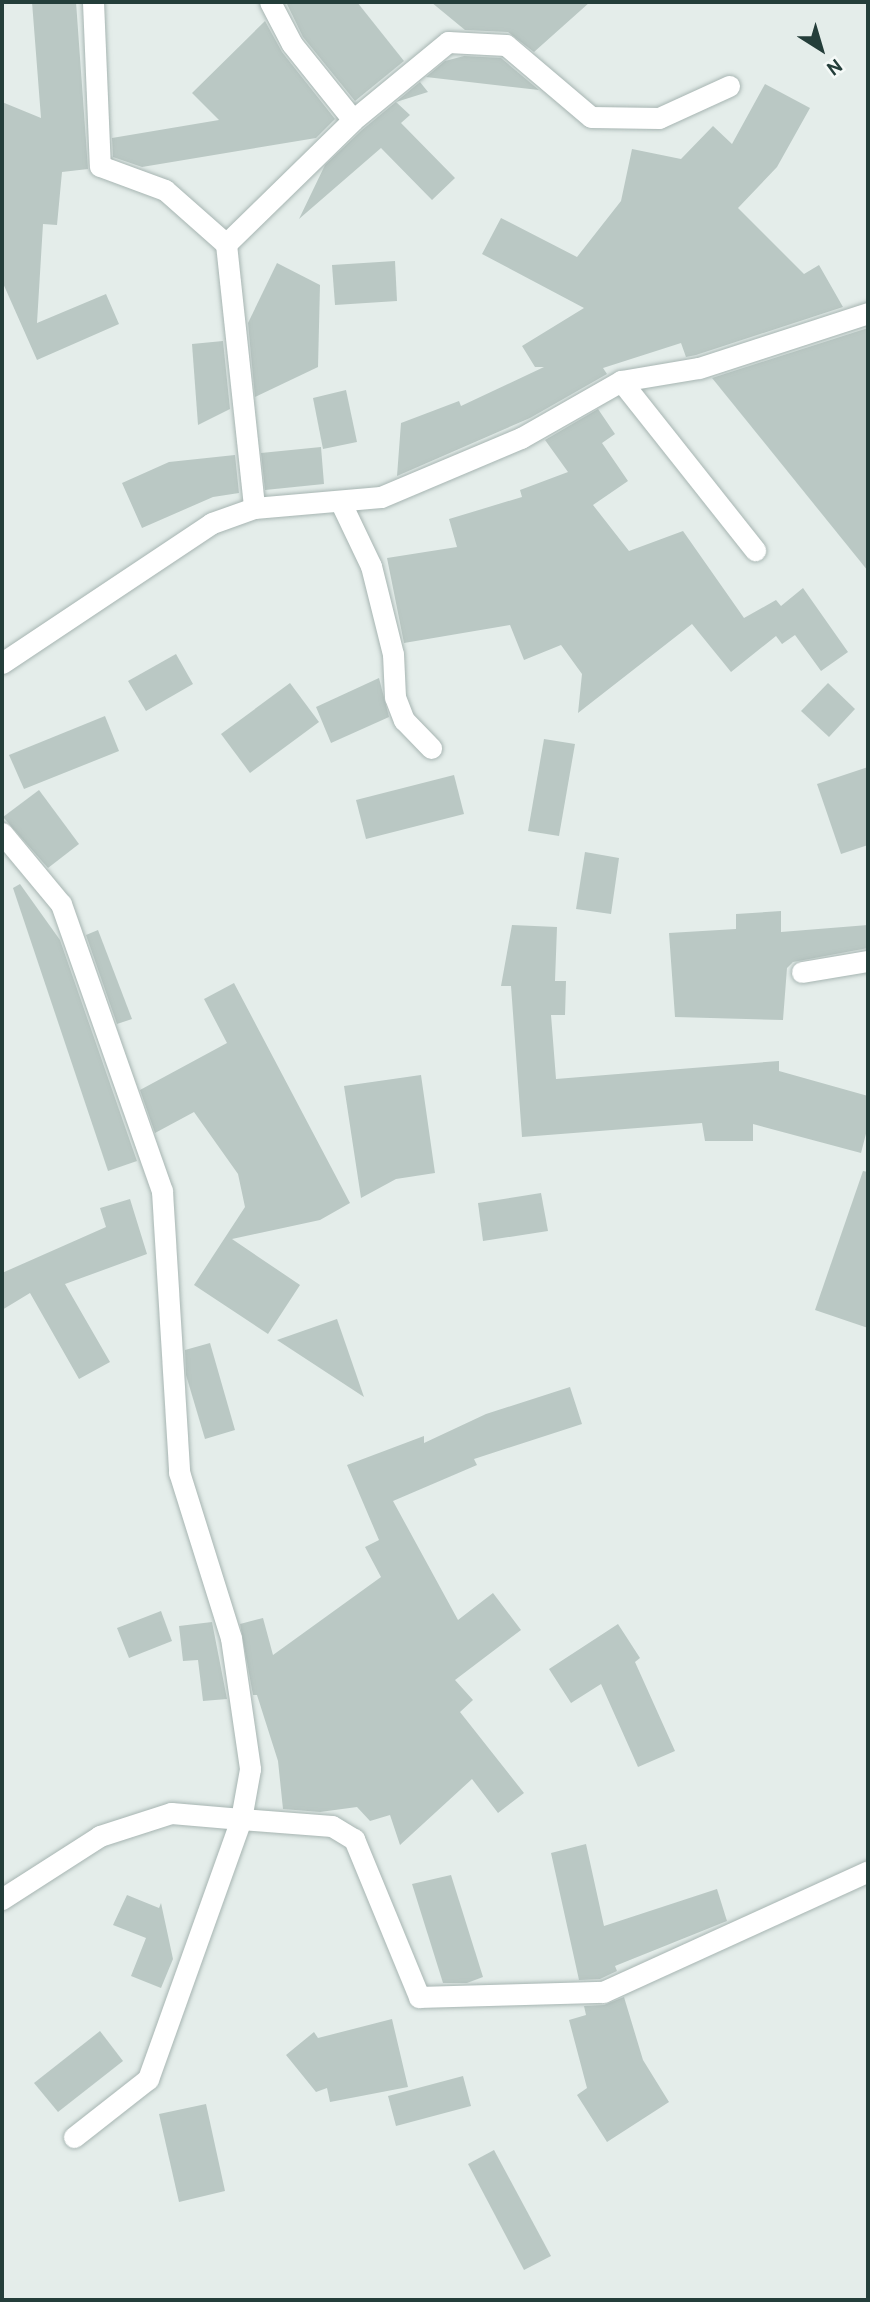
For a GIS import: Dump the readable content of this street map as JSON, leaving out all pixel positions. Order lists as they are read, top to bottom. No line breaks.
{"north":"bottom right"}
